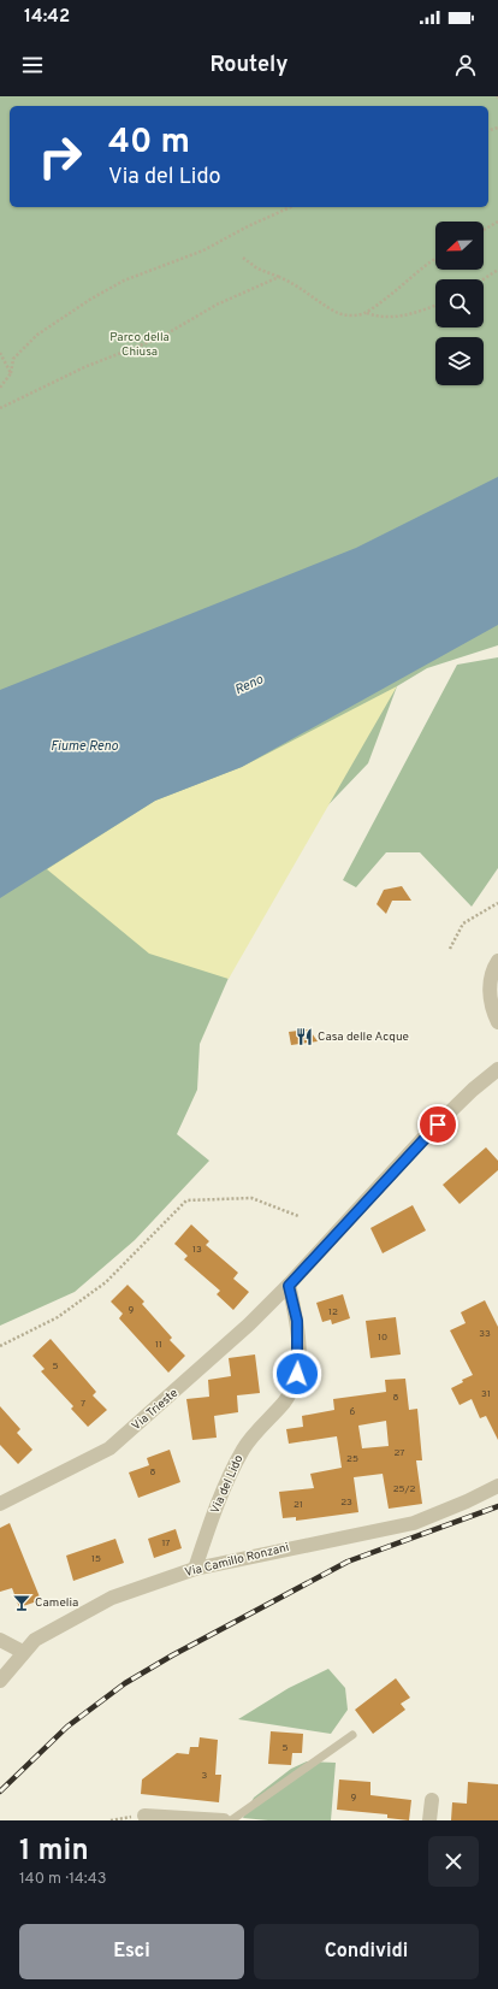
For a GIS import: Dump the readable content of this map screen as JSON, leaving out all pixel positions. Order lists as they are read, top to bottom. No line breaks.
{"streets":{"street":["Via Trieste","Via del Lido","Via Camillo Ronzani"]},"crossings":[["Via Trieste","Via del Lido"],["Via del Lido","Via Camillo Ronzani"]],"water":["Reno","Fiume Reno"],"parks":["Parco della Chiusa"],"places":{"restaurant":["Casa delle Acque"],"bar":["Camelia"]},"house_numbers":["13","9","12","33","10","11","5","31","8","7","6","27","25","8","25/2","23","21","17","15","5","3","9"],"north":"left","page":{"status":"14:42","header":"Routely","turn":["40 m","Via del Lido"],"heading":["1 min","140 m · 14:43"],"buttons":["Esci","Condividi"]}}
